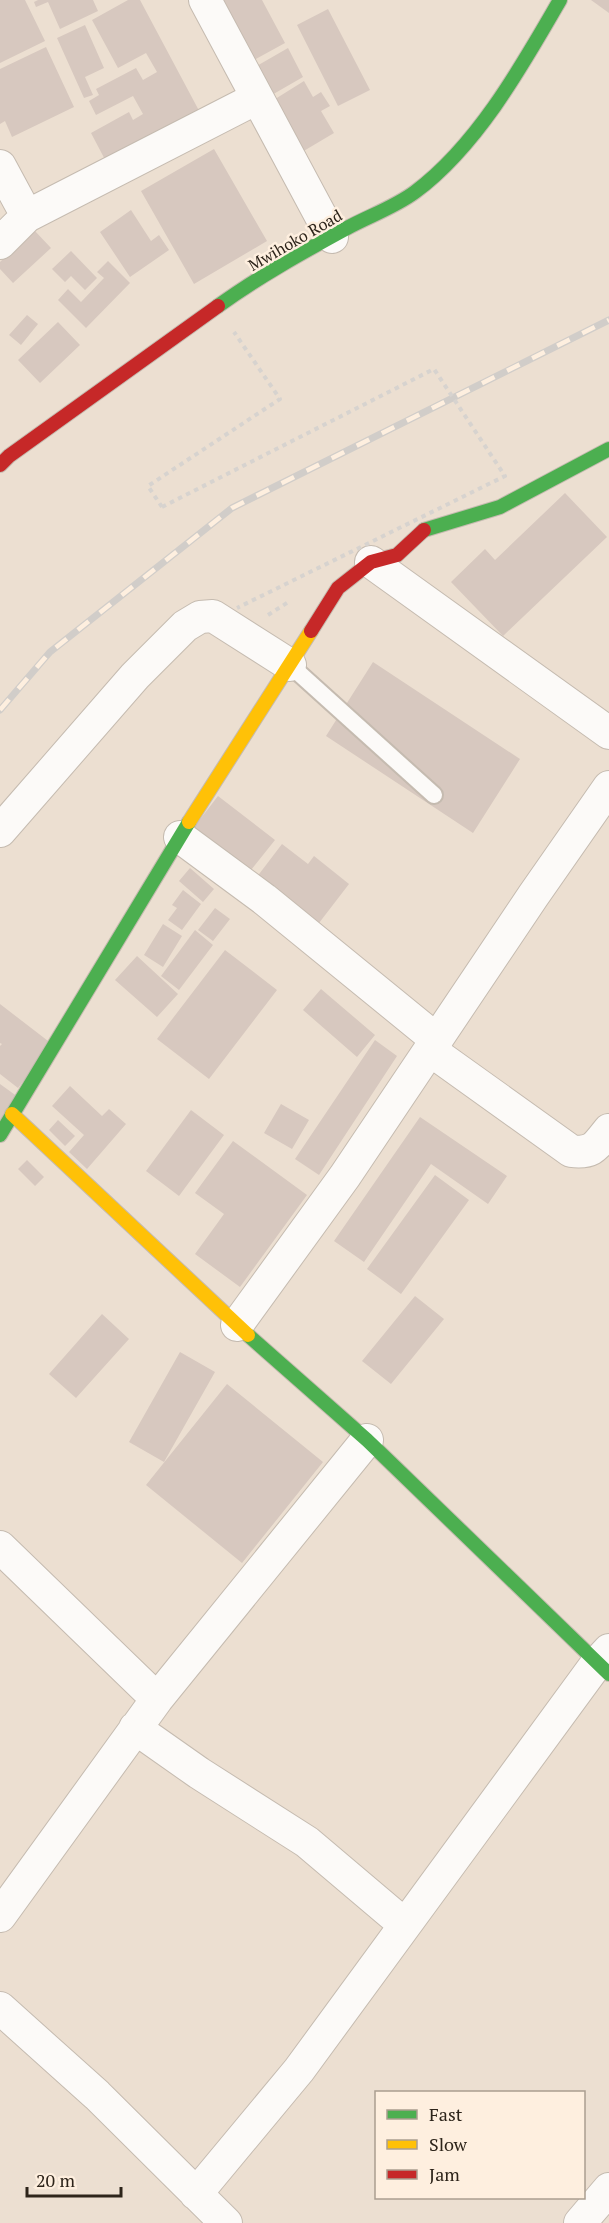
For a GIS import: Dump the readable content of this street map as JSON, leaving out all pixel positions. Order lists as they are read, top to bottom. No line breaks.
{"streets":{"street":["Mwihoko Road"]},"legend":["Fast","Slow","Jam"],"scale_bar":"20 m"}
